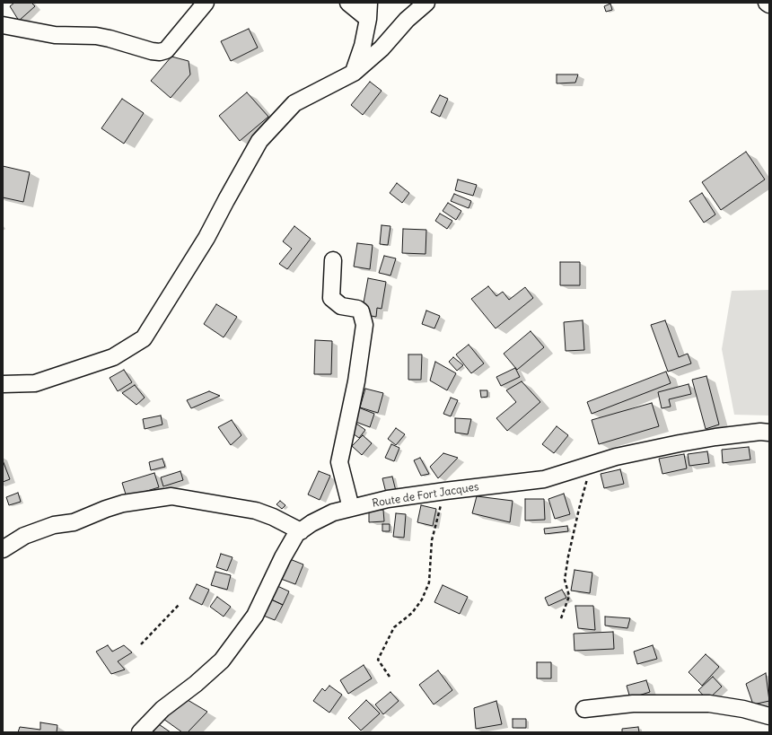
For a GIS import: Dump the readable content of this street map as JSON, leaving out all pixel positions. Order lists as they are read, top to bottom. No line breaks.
{"streets":{"street":["Route de Fort Jacques"]}}
